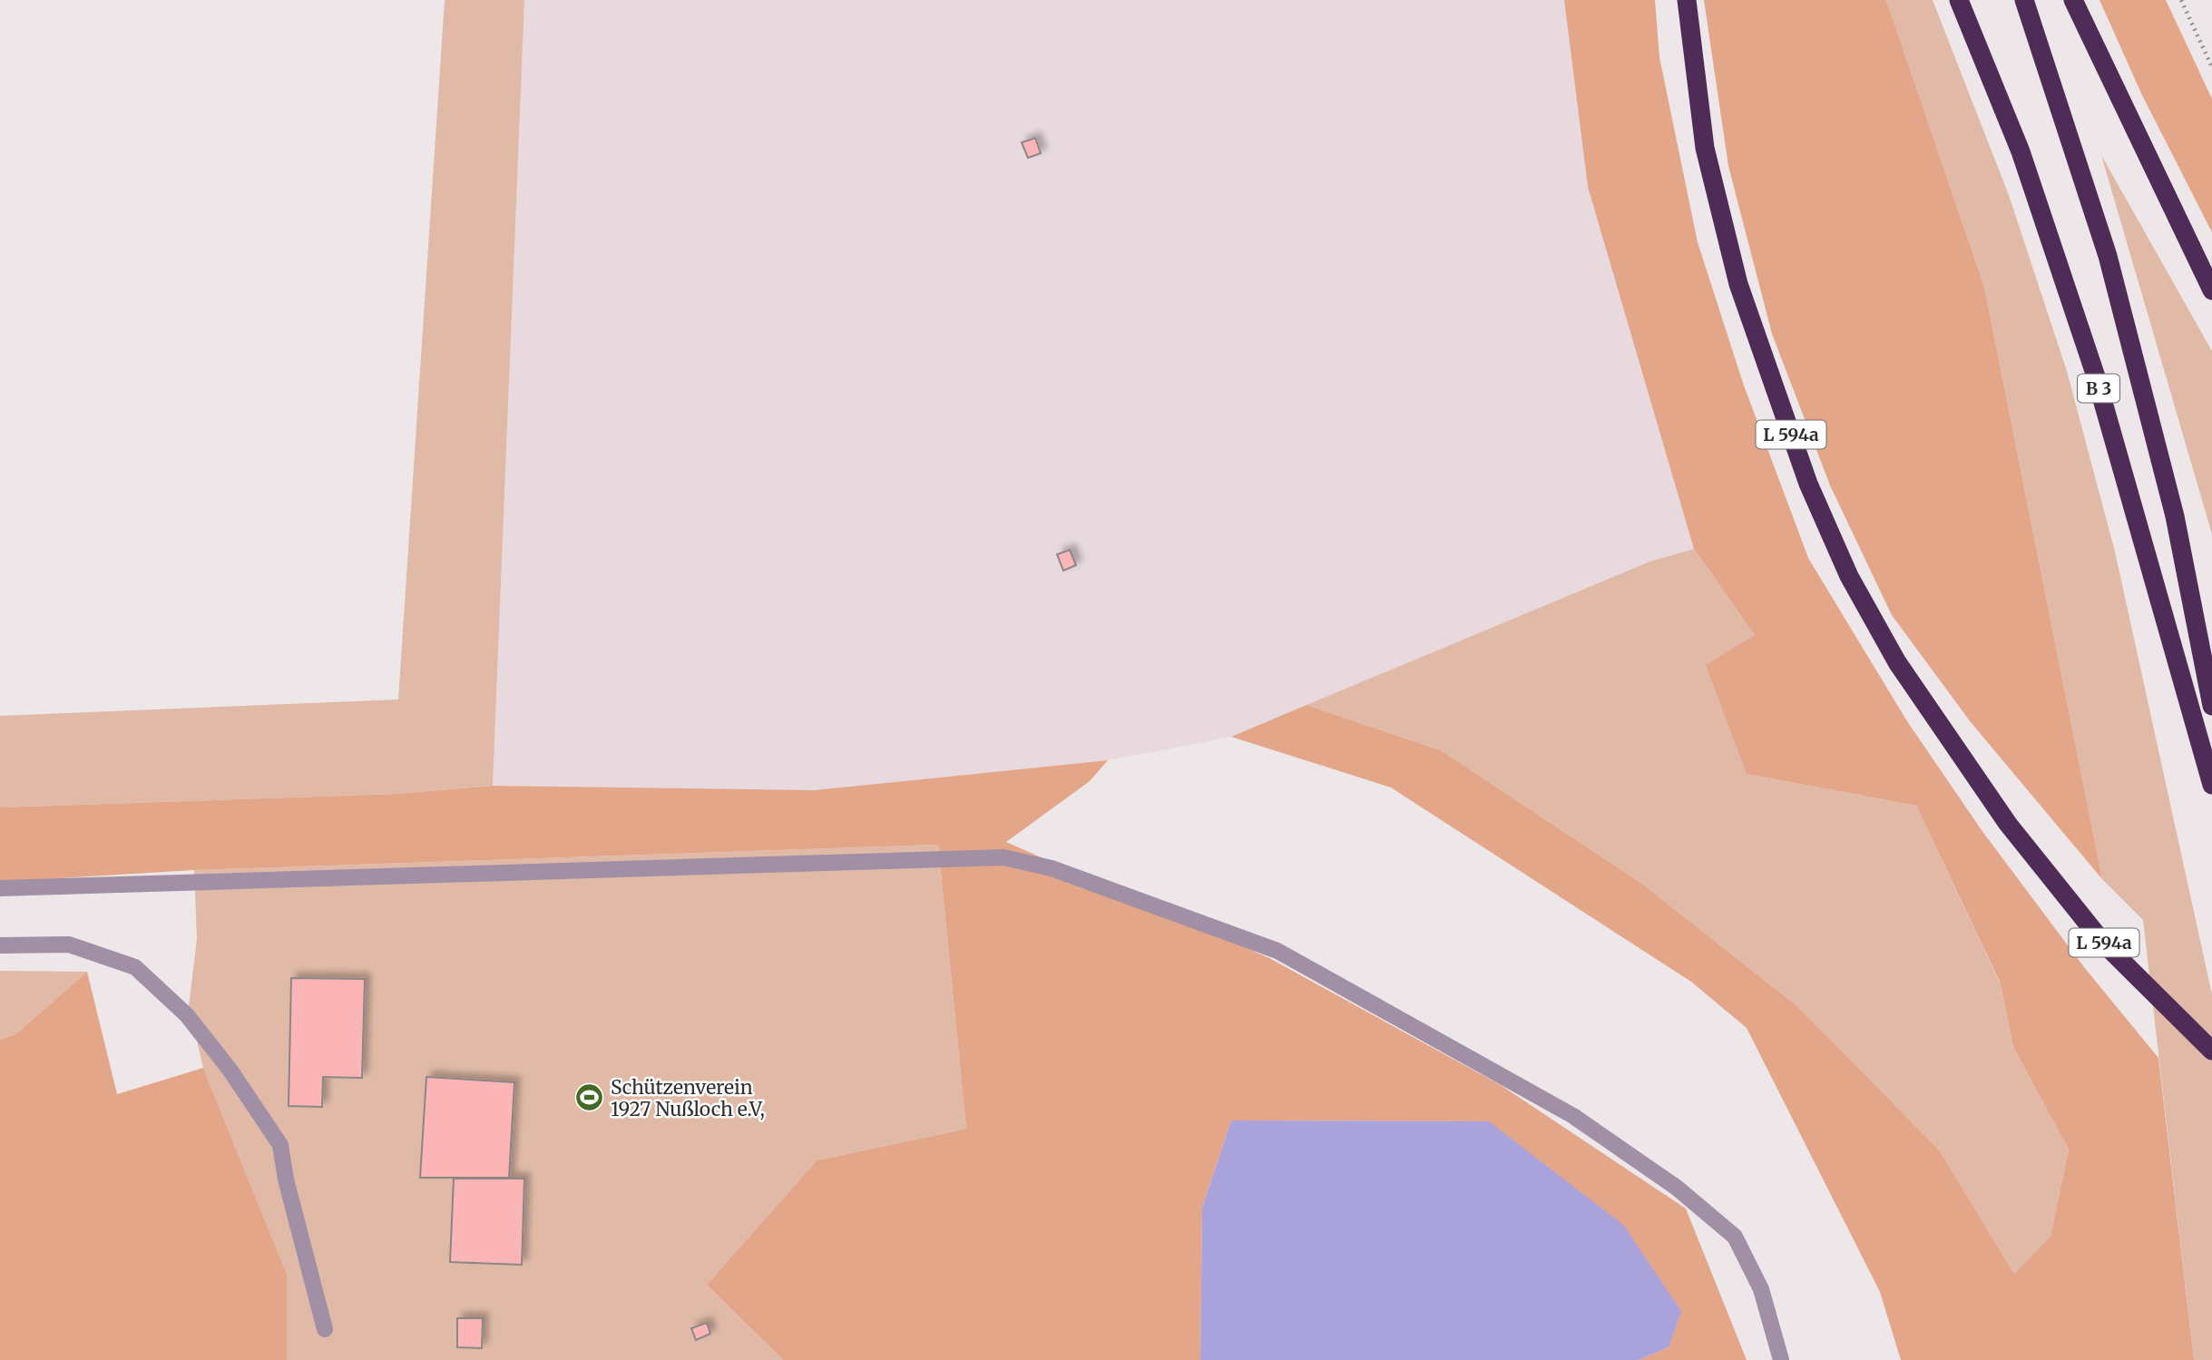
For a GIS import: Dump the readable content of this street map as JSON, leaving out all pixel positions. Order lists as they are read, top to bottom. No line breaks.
{"streets":{"highway":["B 3","L 594a"]},"places":{"sports":["Schützenverein 1927 Nußloch e.V,"]}}
